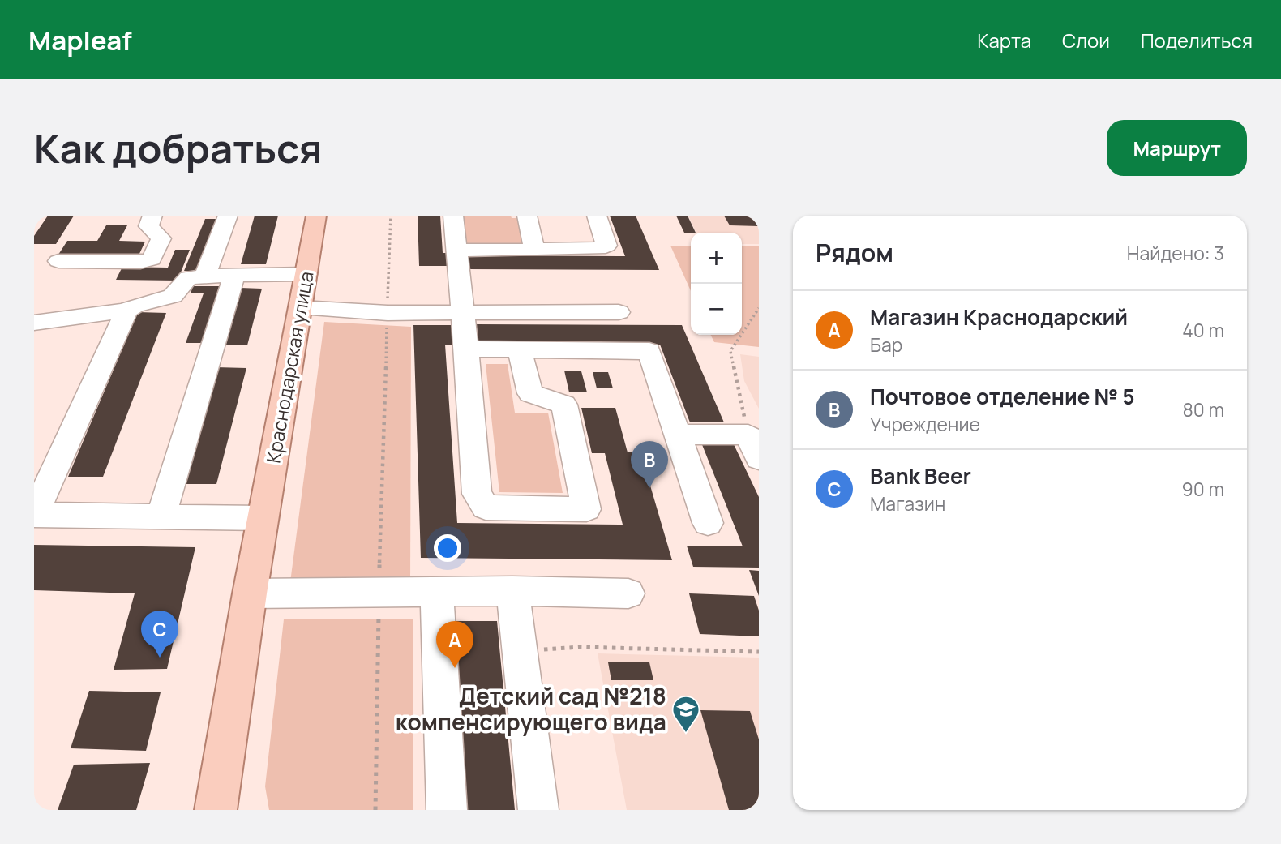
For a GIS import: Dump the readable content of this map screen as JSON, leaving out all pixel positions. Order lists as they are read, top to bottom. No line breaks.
{"streets":{"main road":["Краснодарская улица"]},"places":{"school or university":["Детский сад №218 компенсирующего вида"]},"page":{"header":"Mapleaf","nav":["Карта","Слои","Поделиться"],"buttons":"Маршрут","title":"Как добраться","heading":["Рядом","Найдено: 3"],"map_buttons":["+","−"],"list":[{"mark":"A","name":"Магазин Краснодарский","note":"Бар","value":"40 m"},{"mark":"B","name":"Почтовое отделение № 5","note":"Учреждение","value":"80 m"},{"mark":"C","name":"Bank Beer","note":"Магазин","value":"90 m"}],"pins":["B","C","A"]}}
